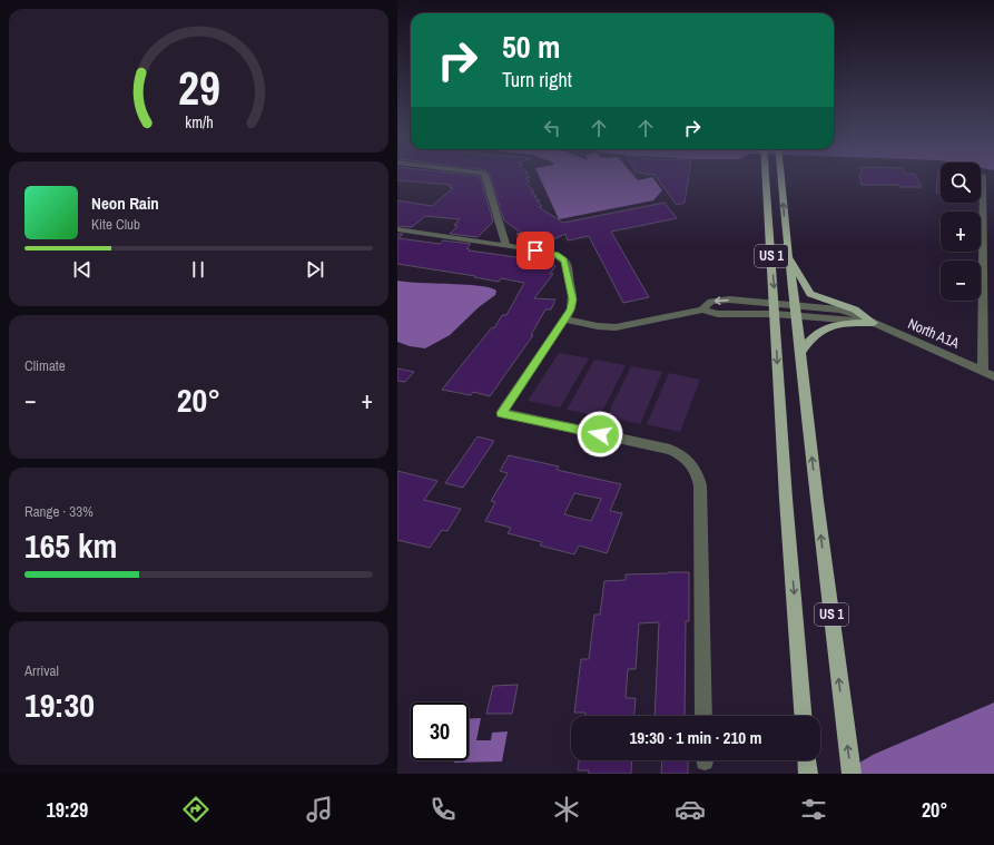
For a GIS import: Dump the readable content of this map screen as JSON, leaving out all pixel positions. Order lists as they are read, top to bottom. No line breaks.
{"streets":{"main road":["US 1"],"street":["North A1A"]},"crossings":[["US 1","North A1A"]],"page":{"turn":["50 m","Turn right"],"map_buttons":["+","−"],"song":["Neon Rain","Kite Club"],"tile":["Climate",["Range · 33%","165 km"],["Arrival","19:30"]],"heat":["−","20°","+"],"limit":"30","trip":"19:30 · 1 min · 210 m","tabs":["19:29","20°"],"gauge":["29","km/h"]}}
